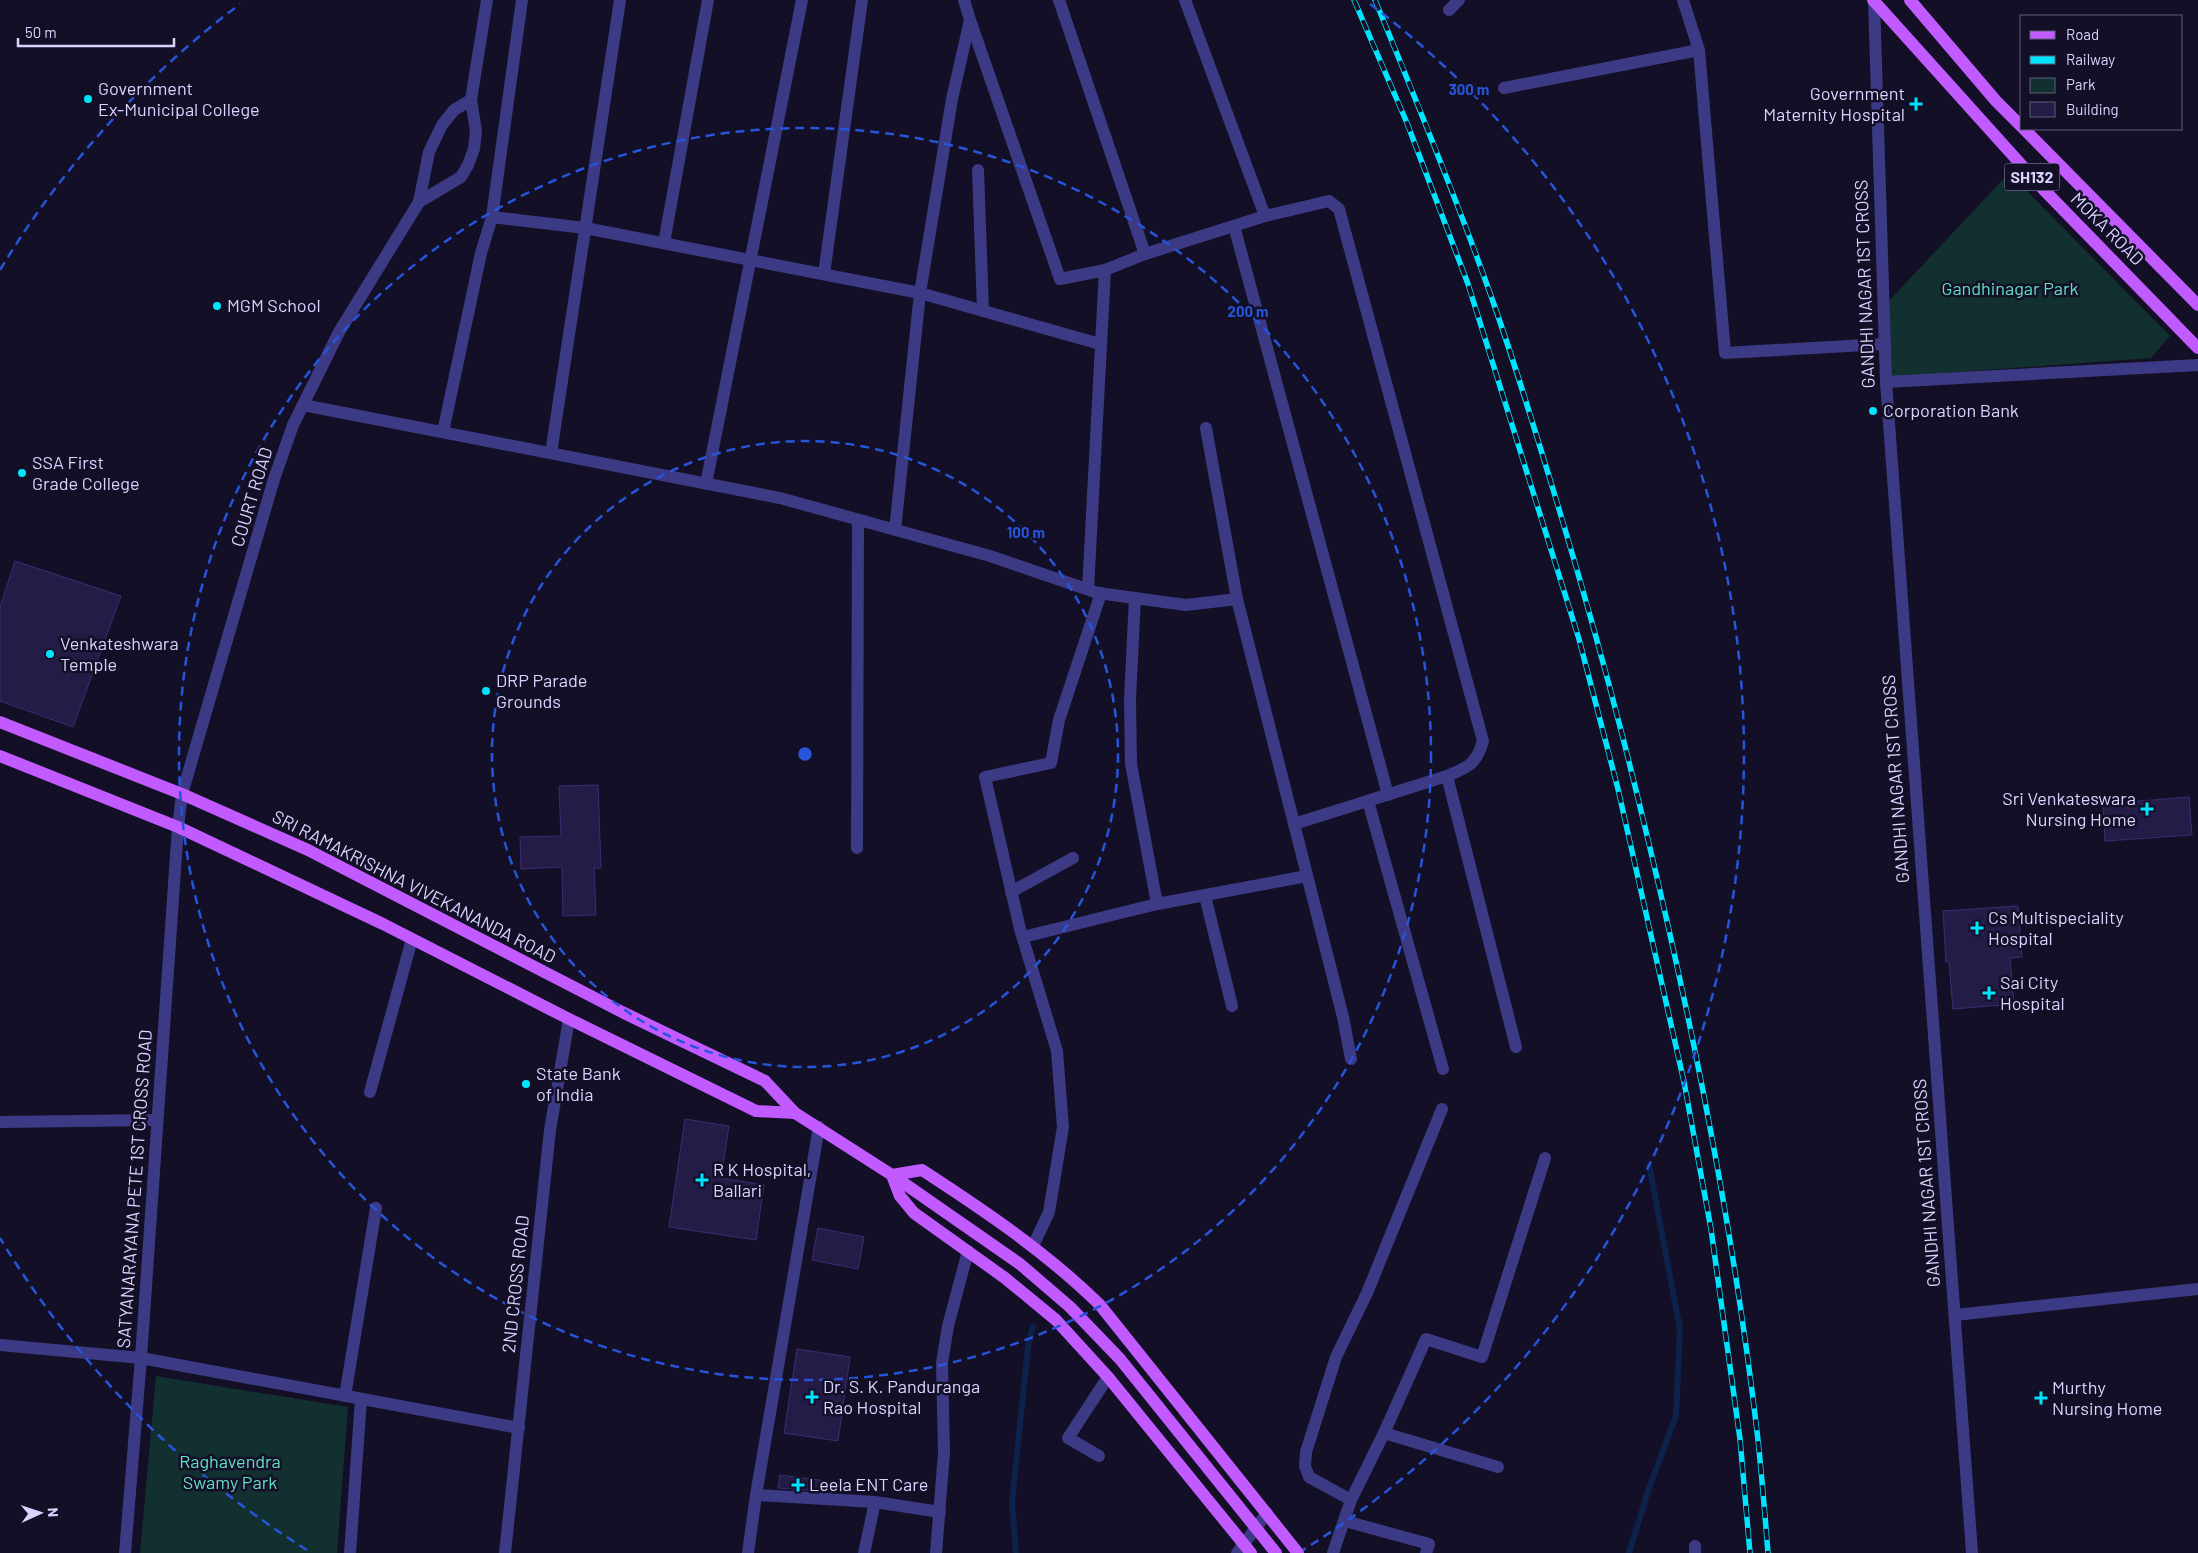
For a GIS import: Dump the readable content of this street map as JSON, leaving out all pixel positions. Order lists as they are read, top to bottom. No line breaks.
{"streets":{"main road":["SH132","MOKA ROAD","SRI RAMAKRISHNA VIVEKANANDA ROAD"],"street":["GANDHI NAGAR 1ST CROSS","COURT ROAD","SATYANARAYANA PETE 1ST CROSS ROAD","2ND CROSS ROAD"]},"crossings":[["MOKA ROAD","GANDHI NAGAR 1ST CROSS"],["COURT ROAD","SRI RAMAKRISHNA VIVEKANANDA ROAD"],["COURT ROAD","SATYANARAYANA PETE 1ST CROSS ROAD"],["SRI RAMAKRISHNA VIVEKANANDA ROAD","SATYANARAYANA PETE 1ST CROSS ROAD"],["SRI RAMAKRISHNA VIVEKANANDA ROAD","2ND CROSS ROAD"]],"parks":["Gandhinagar Park","Raghavendra Swamy Park"],"places":{"other":["Government Ex-Municipal College","MGM School","Corporation Bank","SSA First Grade College","Venkateshwara Temple","DRP Parade Grounds","State Bank of India"],"health":["Government Maternity Hospital","Sri Venkateswara Nursing Home","Cs Multispeciality Hospital","Sai City Hospital","R K Hospital, Ballari","Dr. S. K. Panduranga Rao Hospital","Murthy Nursing Home","Leela ENT Care"]},"legend":["Road","Railway","Park","Building"],"scale_bar":"50 m","north":"right","rings":["300 m","200 m","100 m"]}
